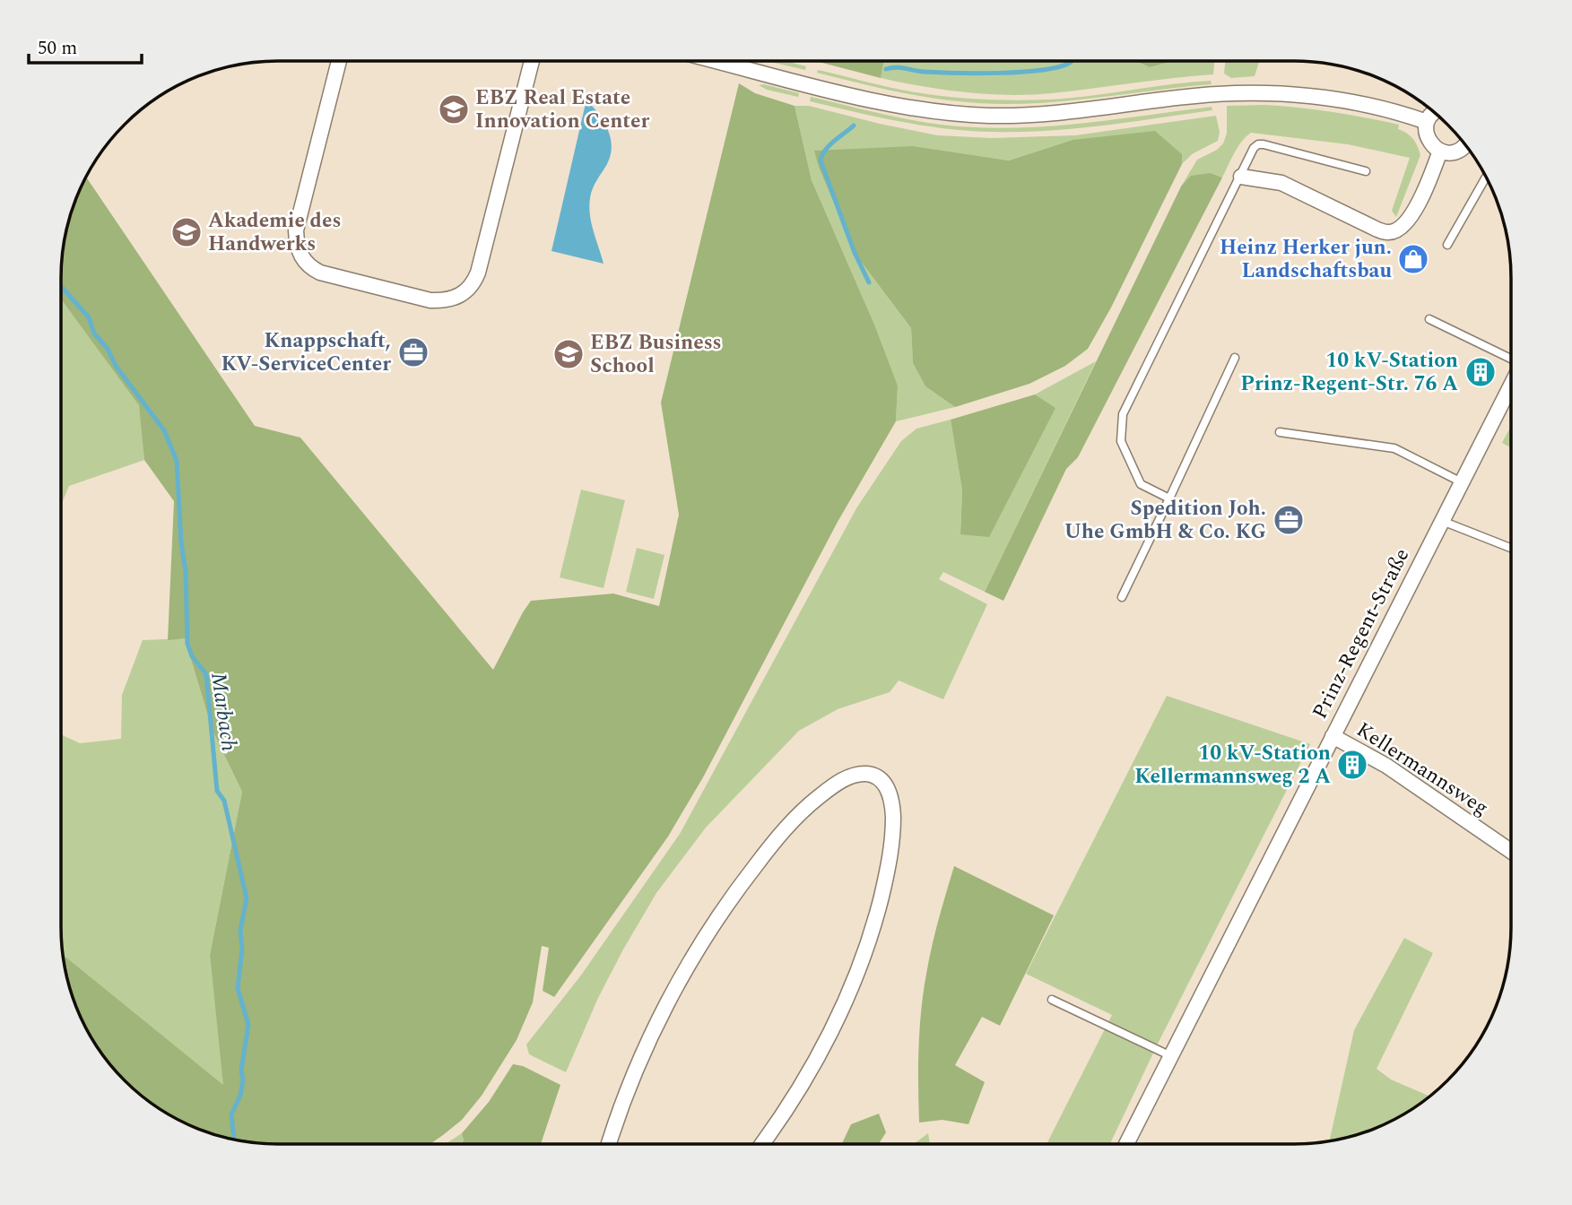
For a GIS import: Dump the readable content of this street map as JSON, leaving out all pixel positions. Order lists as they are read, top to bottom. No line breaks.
{"streets":{"street":["Prinz-Regent-Straße","Kellermannsweg"]},"crossings":[["Prinz-Regent-Straße","Kellermannsweg"]],"water":["Marbach"],"places":{"school or university":["EBZ Real Estate Innovation Center","Akademie des Handwerks","EBZ Business School"],"shop":["Heinz Herker jun. Landschaftsbau"],"office":["Knappschaft, KV-ServiceCenter","Spedition Joh. Uhe GmbH & Co. KG"],"building":["10 kV-Station Prinz-Regent-Str. 76 A","10 kV-Station Kellermannsweg 2 A"]},"scale_bar":"50 m"}
